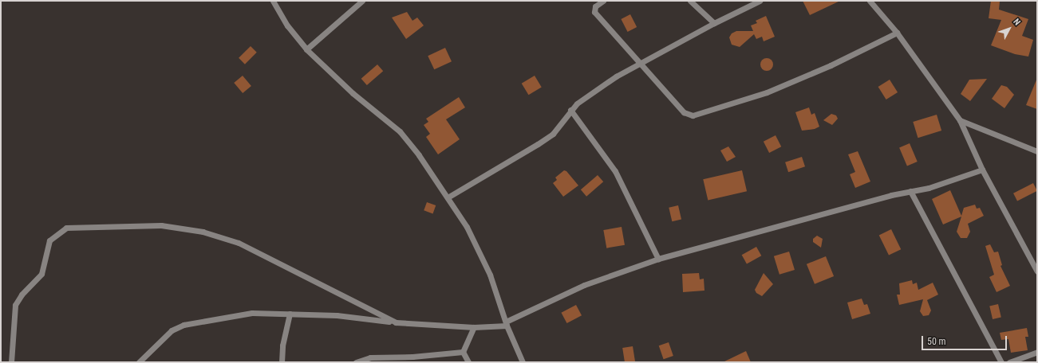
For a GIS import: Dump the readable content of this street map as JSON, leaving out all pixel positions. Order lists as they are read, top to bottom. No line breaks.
{"scale_bar":"50 m","north":"top right"}
